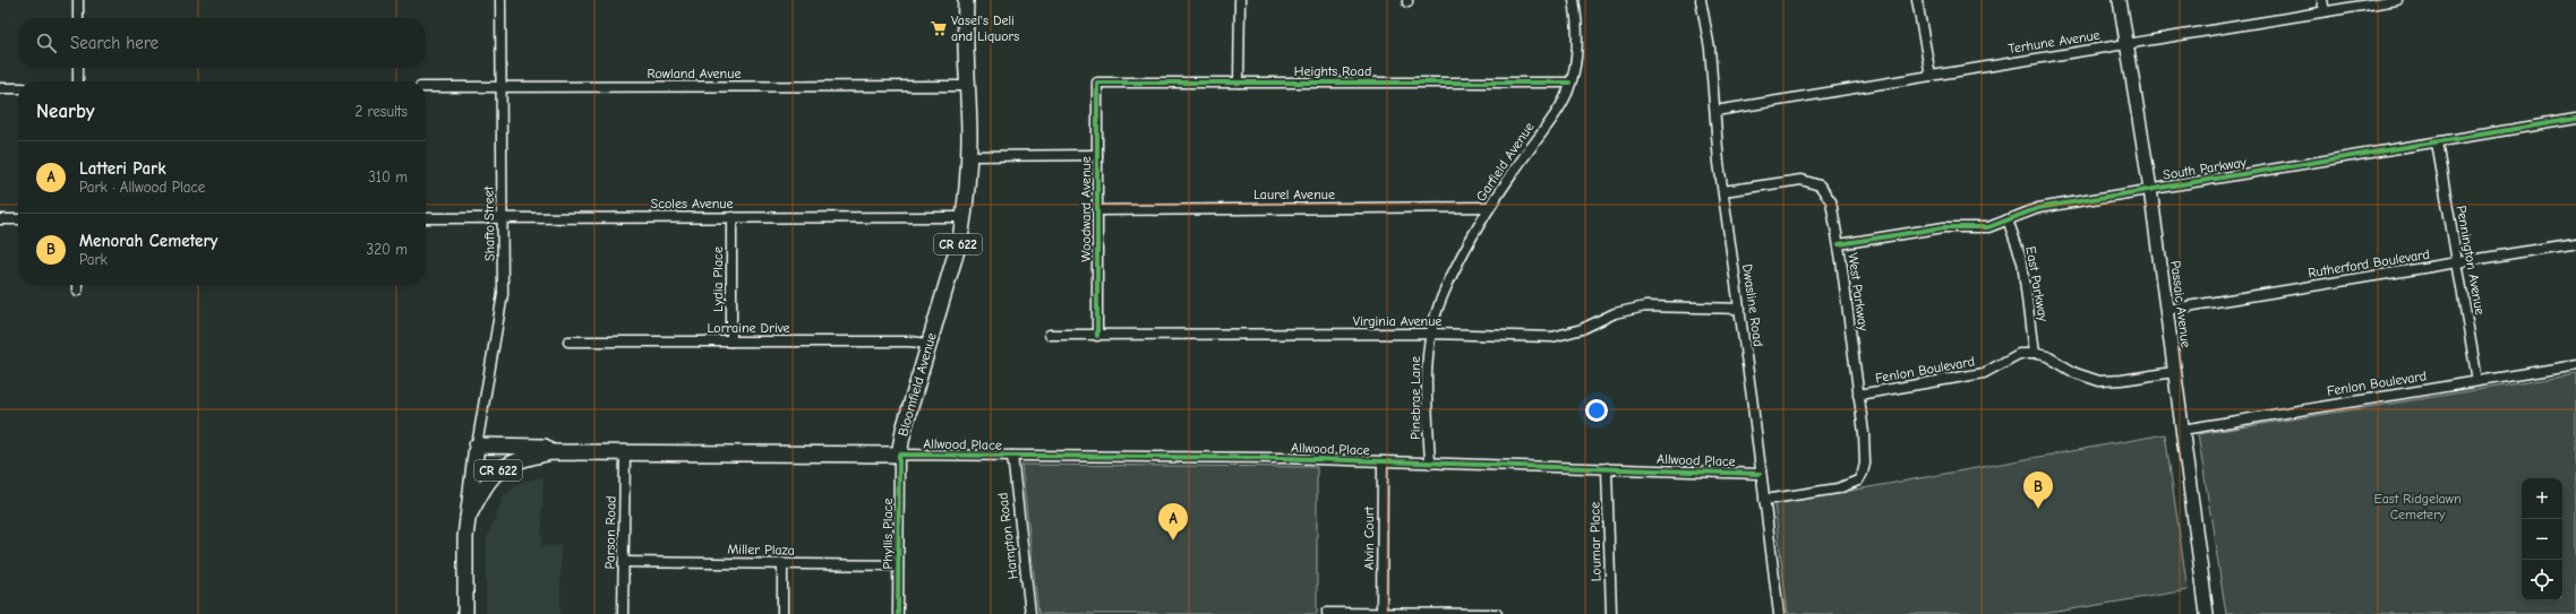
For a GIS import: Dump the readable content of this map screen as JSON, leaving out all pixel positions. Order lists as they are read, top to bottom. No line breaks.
{"streets":{"main road":["CR 622","Bloomfield Avenue"],"street":["Terhune Avenue","Heights Road","Rowland Avenue","Garfield Avenue","South Parkway","Laurel Avenue","Scoles Avenue","Woodward Avenue","Shafto Street","Pennington Avenue","Rutherford Boulevard","Lydia Place","East Parkway","West Parkway","Passaic Avenue","Dwasline Road","Virginia Avenue","Lorraine Drive","Fenlon Boulevard","Pinebrae Lane","Allwood Place","Parson Road","Phyllis Place","Hampton Road","Alvin Court","Loumar Place","Miller Plaza"]},"crossings":[["Terhune Avenue","Passaic Avenue"],["Terhune Avenue","Dwasline Road"],["Heights Road","Garfield Avenue"],["Heights Road","Woodward Avenue"],["Rowland Avenue","Shafto Street"],["Rowland Avenue","Bloomfield Avenue"],["Garfield Avenue","Laurel Avenue"],["Garfield Avenue","Virginia Avenue"],["Garfield Avenue","Pinebrae Lane"],["South Parkway","Pennington Avenue"],["South Parkway","East Parkway"],["South Parkway","West Parkway"],["South Parkway","Passaic Avenue"],["Laurel Avenue","Woodward Avenue"],["Scoles Avenue","Shafto Street"],["Scoles Avenue","Lydia Place"],["Scoles Avenue","Bloomfield Avenue"],["Woodward Avenue","Virginia Avenue"],["Shafto Street","Bloomfield Avenue"],["Pennington Avenue","Rutherford Boulevard"],["Pennington Avenue","Fenlon Boulevard"],["Rutherford Boulevard","Passaic Avenue"],["Lydia Place","Lorraine Drive"],["East Parkway","Fenlon Boulevard"],["West Parkway","Dwasline Road"],["West Parkway","Fenlon Boulevard"],["Passaic Avenue","Fenlon Boulevard"],["Dwasline Road","Virginia Avenue"],["Dwasline Road","Allwood Place"],["Virginia Avenue","Pinebrae Lane"],["Lorraine Drive","Bloomfield Avenue"],["Bloomfield Avenue","Allwood Place"],["Bloomfield Avenue","Parson Road"],["Bloomfield Avenue","Phyllis Place"],["Pinebrae Lane","Allwood Place"],["Allwood Place","Phyllis Place"],["Allwood Place","Hampton Road"],["Allwood Place","Alvin Court"],["Allwood Place","Loumar Place"],["Parson Road","Miller Plaza"],["Phyllis Place","Miller Plaza"]],"parks":["East Ridgelawn Cemetery"],"places":{"supermarket":["Vasel's Deli and Liquors"]},"page":{"search":"Search here","heading":["Nearby","2 results"],"list":[{"mark":"A","name":"Latteri Park","note":"Park · Allwood Place","value":"310 m"},{"mark":"B","name":"Menorah Cemetery","note":"Park","value":"320 m"}],"pins":["B","A"],"map_buttons":["+","−"]}}
